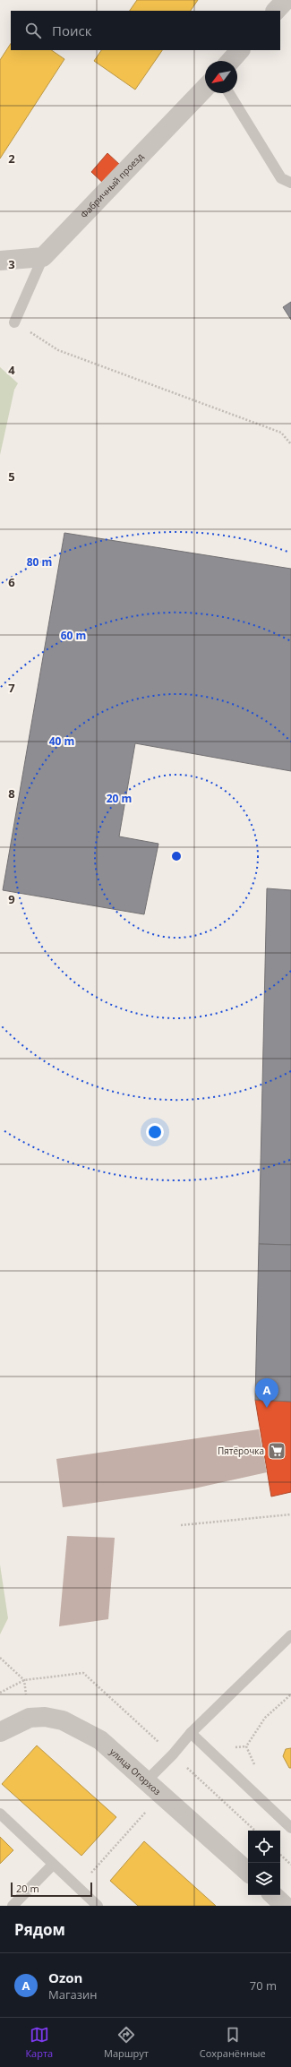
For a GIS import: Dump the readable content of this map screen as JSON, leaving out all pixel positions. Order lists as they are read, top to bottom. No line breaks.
{"streets":{"street":["Фабричный проезд","улица Огорхоз"]},"places":{"supermarket":["Пятёрочка"]},"scale_bar":"20 m","north":"bottom left","page":{"search":"Поиск","pins":"A","scale":"20 m","heading":"Рядом","list":[{"mark":"A","name":"Ozon","note":"Магазин","value":"70 m"}],"nav":["Карта","Маршрут","Сохранённые"]},"grid":{"rows":["2","3","4","5","6","7","8","9"]},"rings":["80 m","60 m","40 m","20 m"]}
